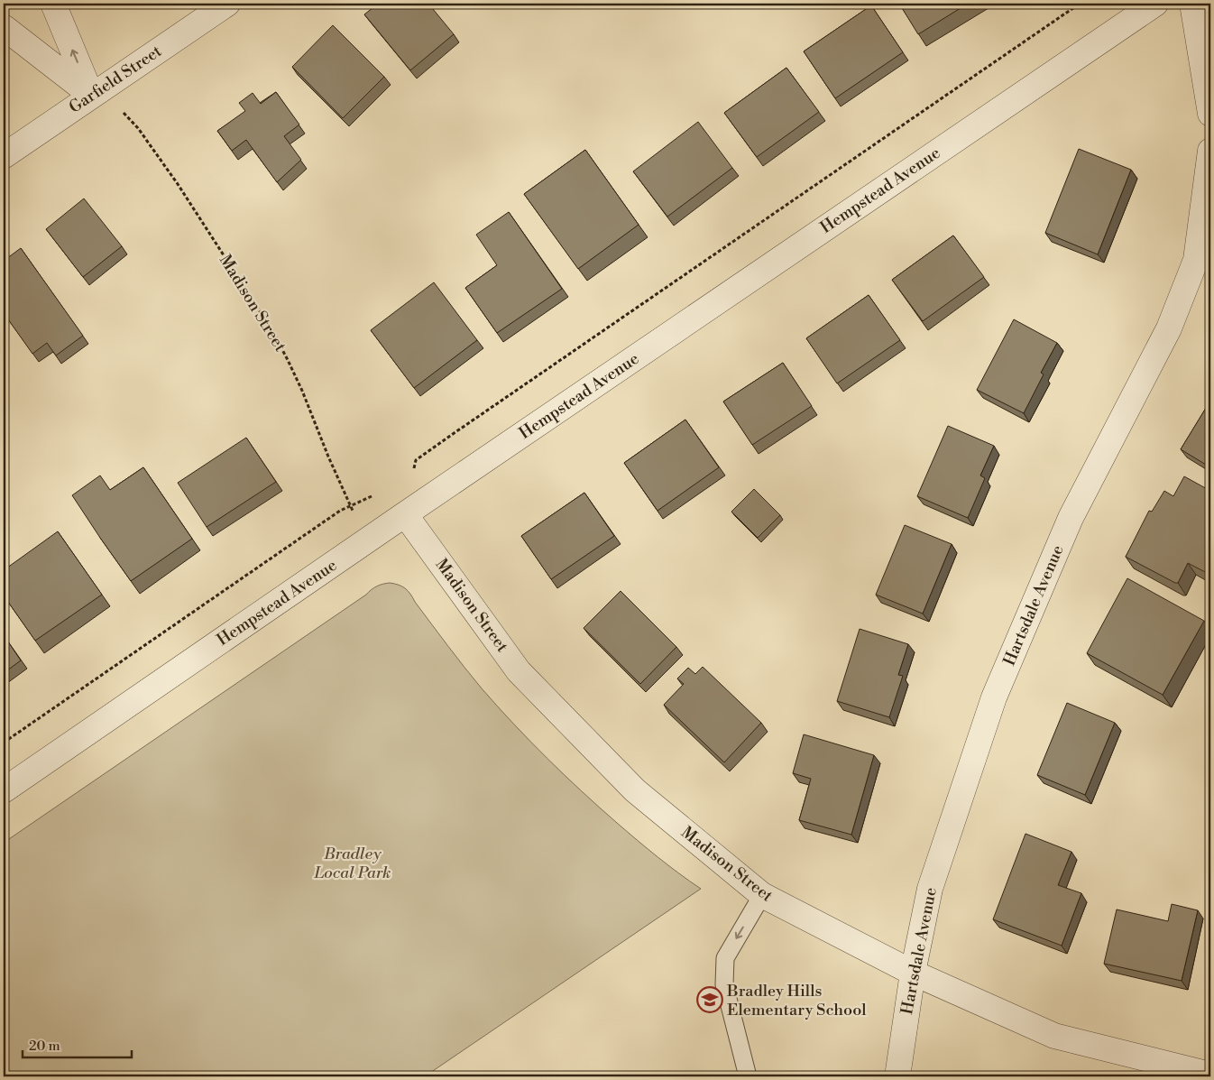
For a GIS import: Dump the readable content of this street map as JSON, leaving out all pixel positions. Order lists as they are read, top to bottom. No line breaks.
{"streets":{"street":["Garfield Street","Hempstead Avenue","Madison Street","Hartsdale Avenue"]},"crossings":[["Garfield Street","Madison Street"],["Hempstead Avenue","Madison Street"],["Madison Street","Hartsdale Avenue"]],"parks":["Bradley Local Park"],"places":{"school or university":["Bradley Hills Elementary School"]},"scale_bar":"20 m"}
